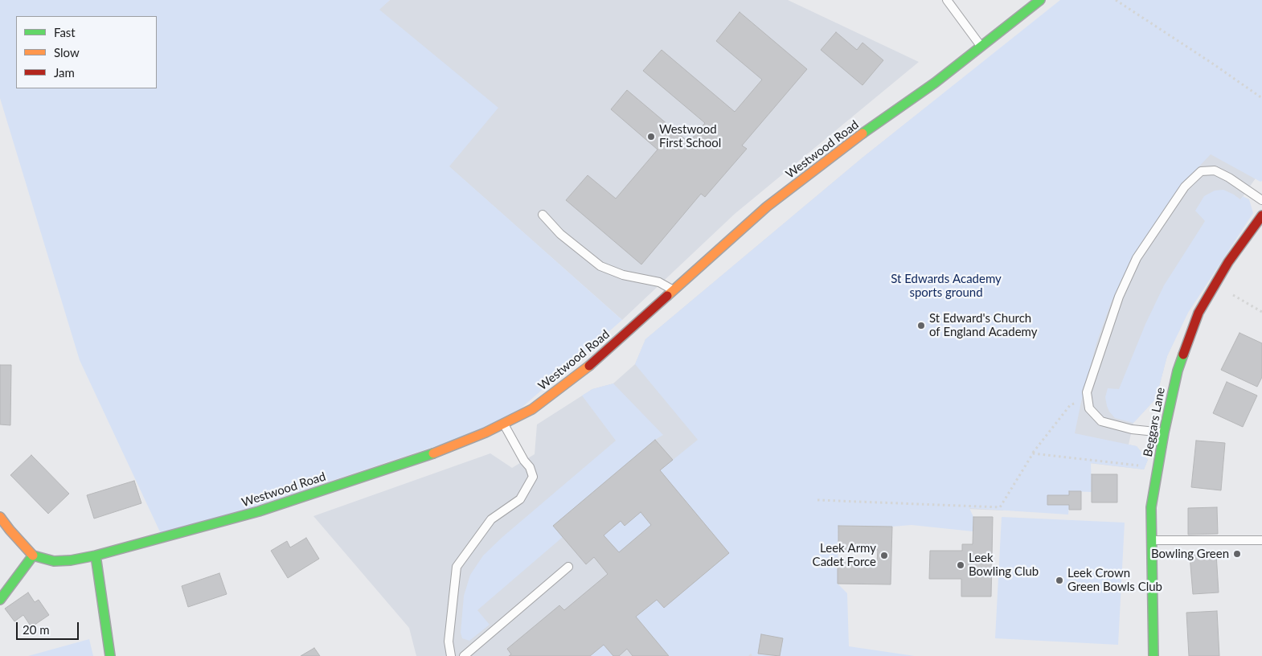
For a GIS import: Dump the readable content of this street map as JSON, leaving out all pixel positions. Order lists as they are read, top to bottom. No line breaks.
{"streets":{"street":["Westwood Road","Beggars Lane"]},"parks":["St Edwards Academy sports ground"],"places":["Westwood First School","St Edward's Church of England Academy","Bowling Green","Leek Army Cadet Force","Leek Bowling Club","Leek Crown Green Bowls Club"],"legend":["Fast","Slow","Jam"],"scale_bar":"20 m"}
